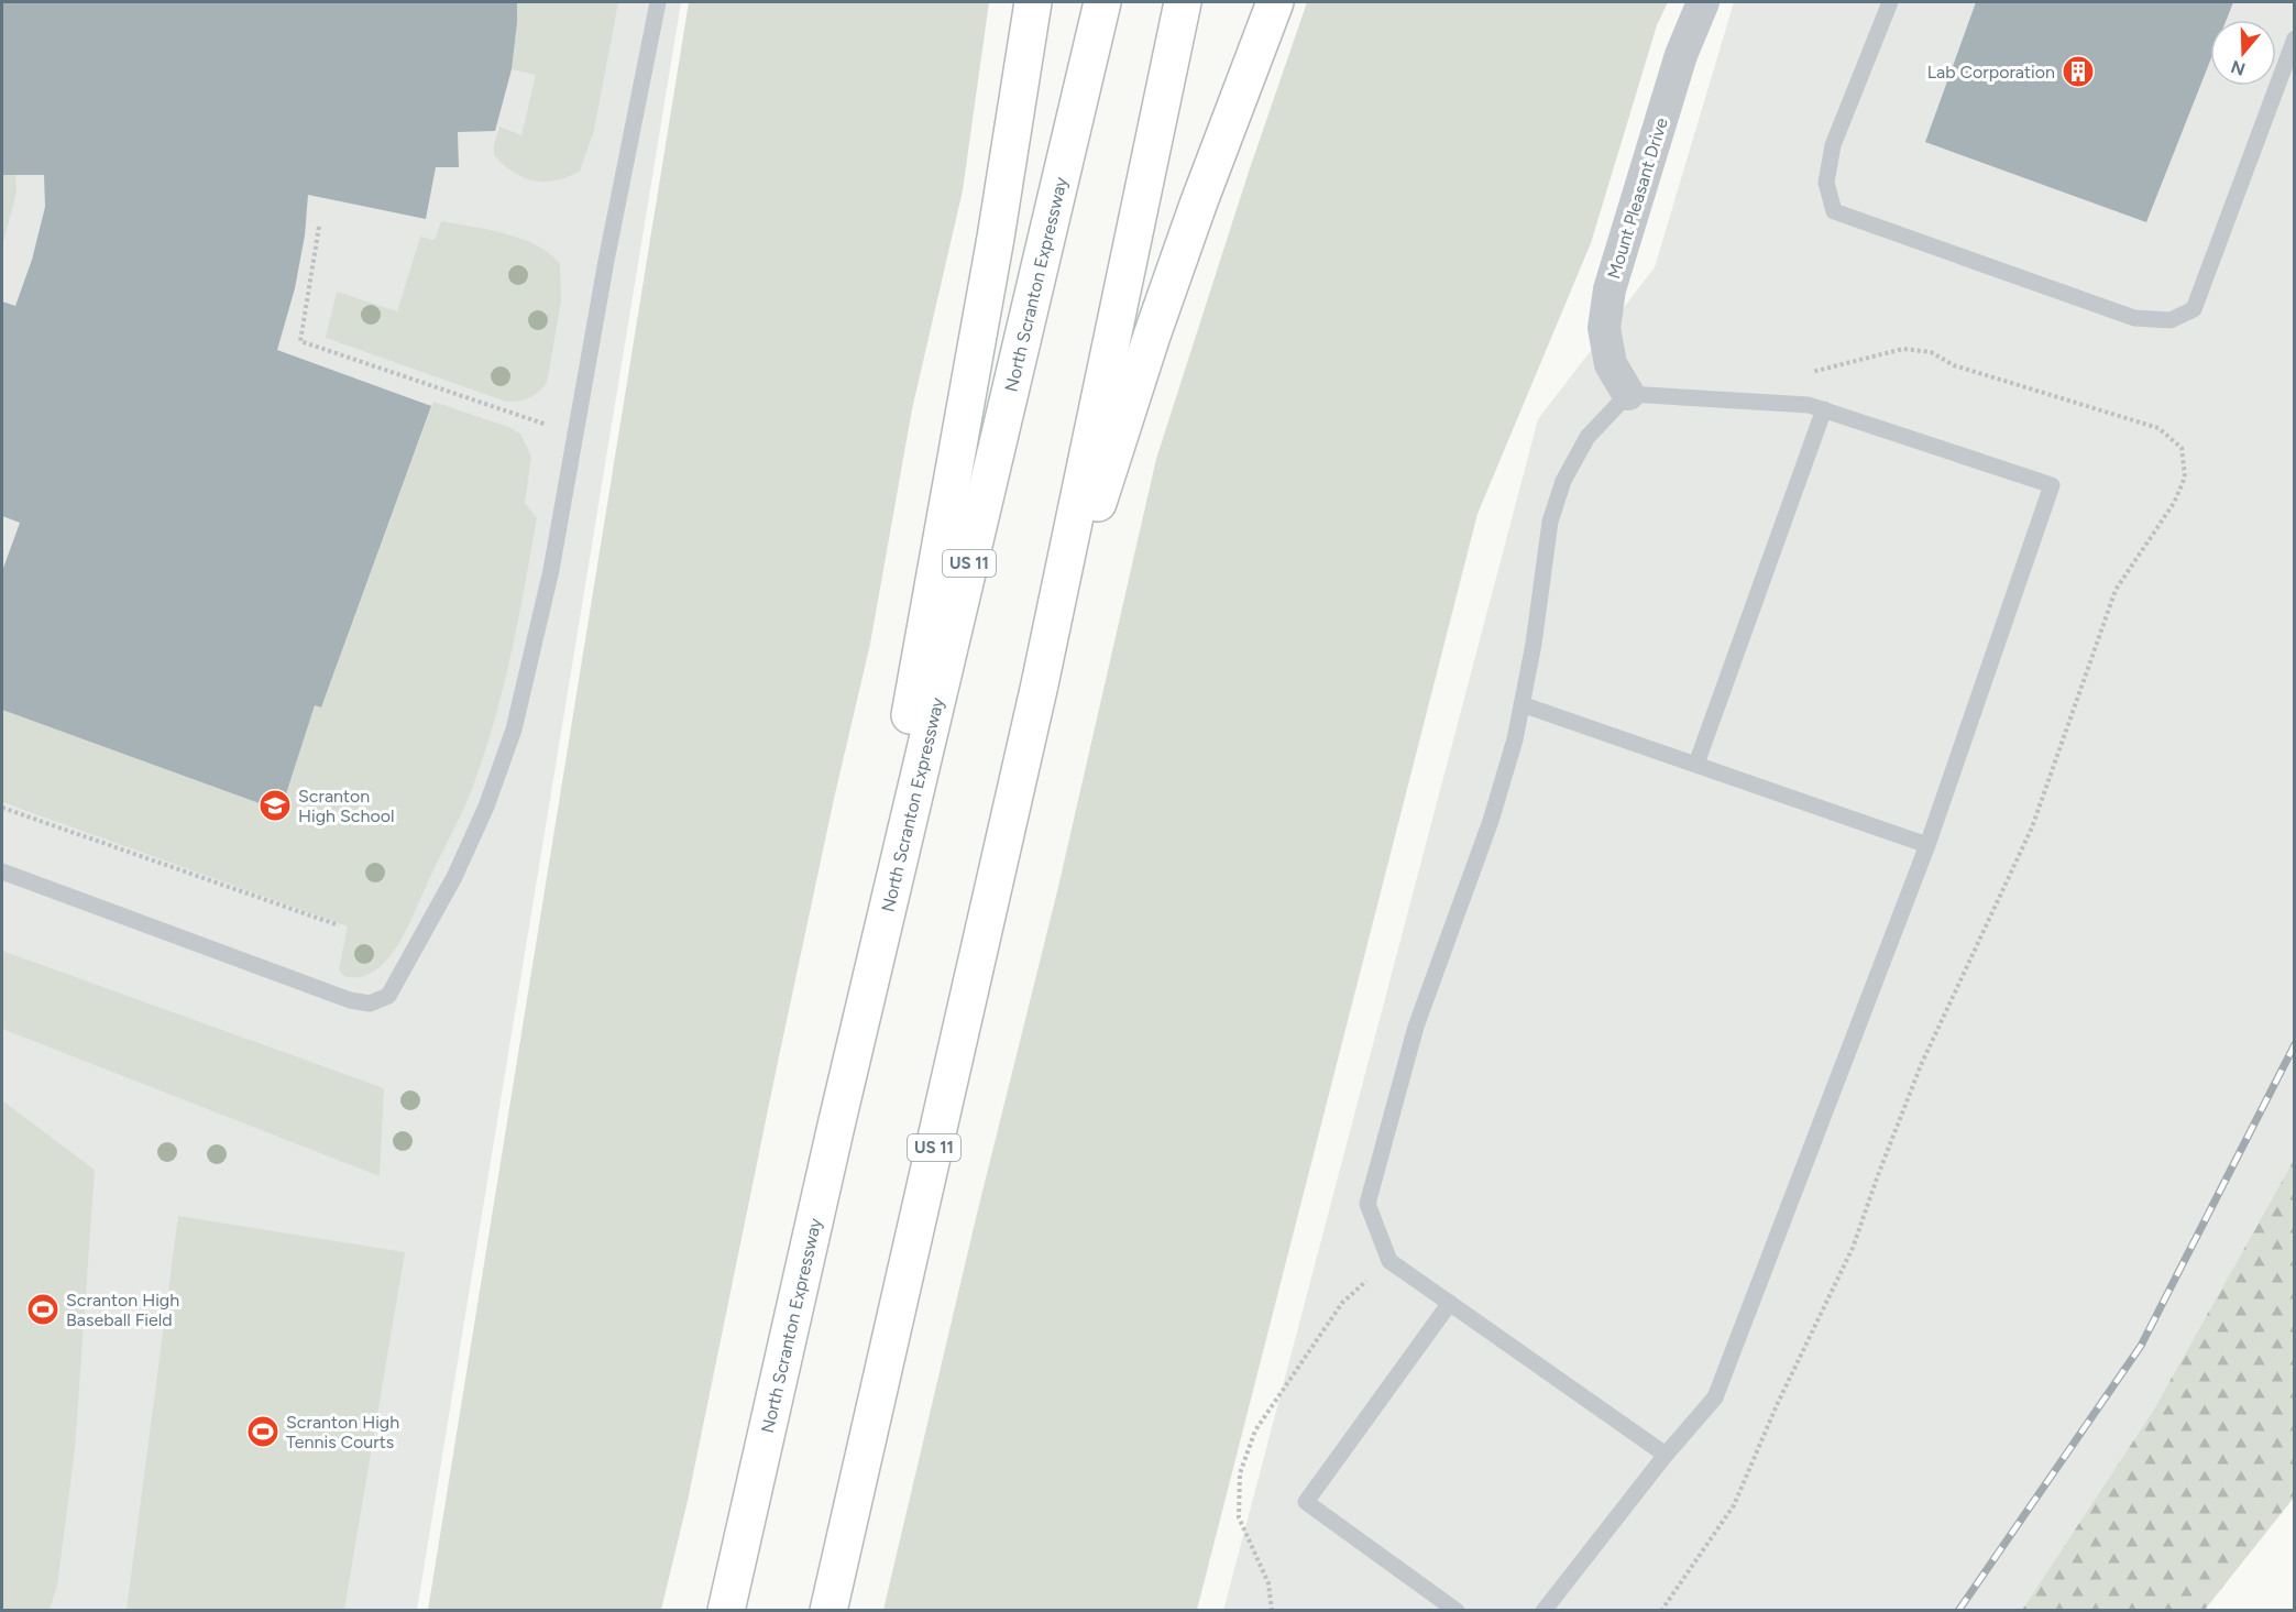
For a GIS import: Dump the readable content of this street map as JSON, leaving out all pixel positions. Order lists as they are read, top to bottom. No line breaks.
{"streets":{"highway":["North Scranton Expressway","US 11"],"street":["Mount Pleasant Drive"]},"places":{"building":["Lab Corporation"],"school or university":["Scranton High School"],"sports":["Scranton High Baseball Field","Scranton High Tennis Courts"]},"north":"bottom"}
